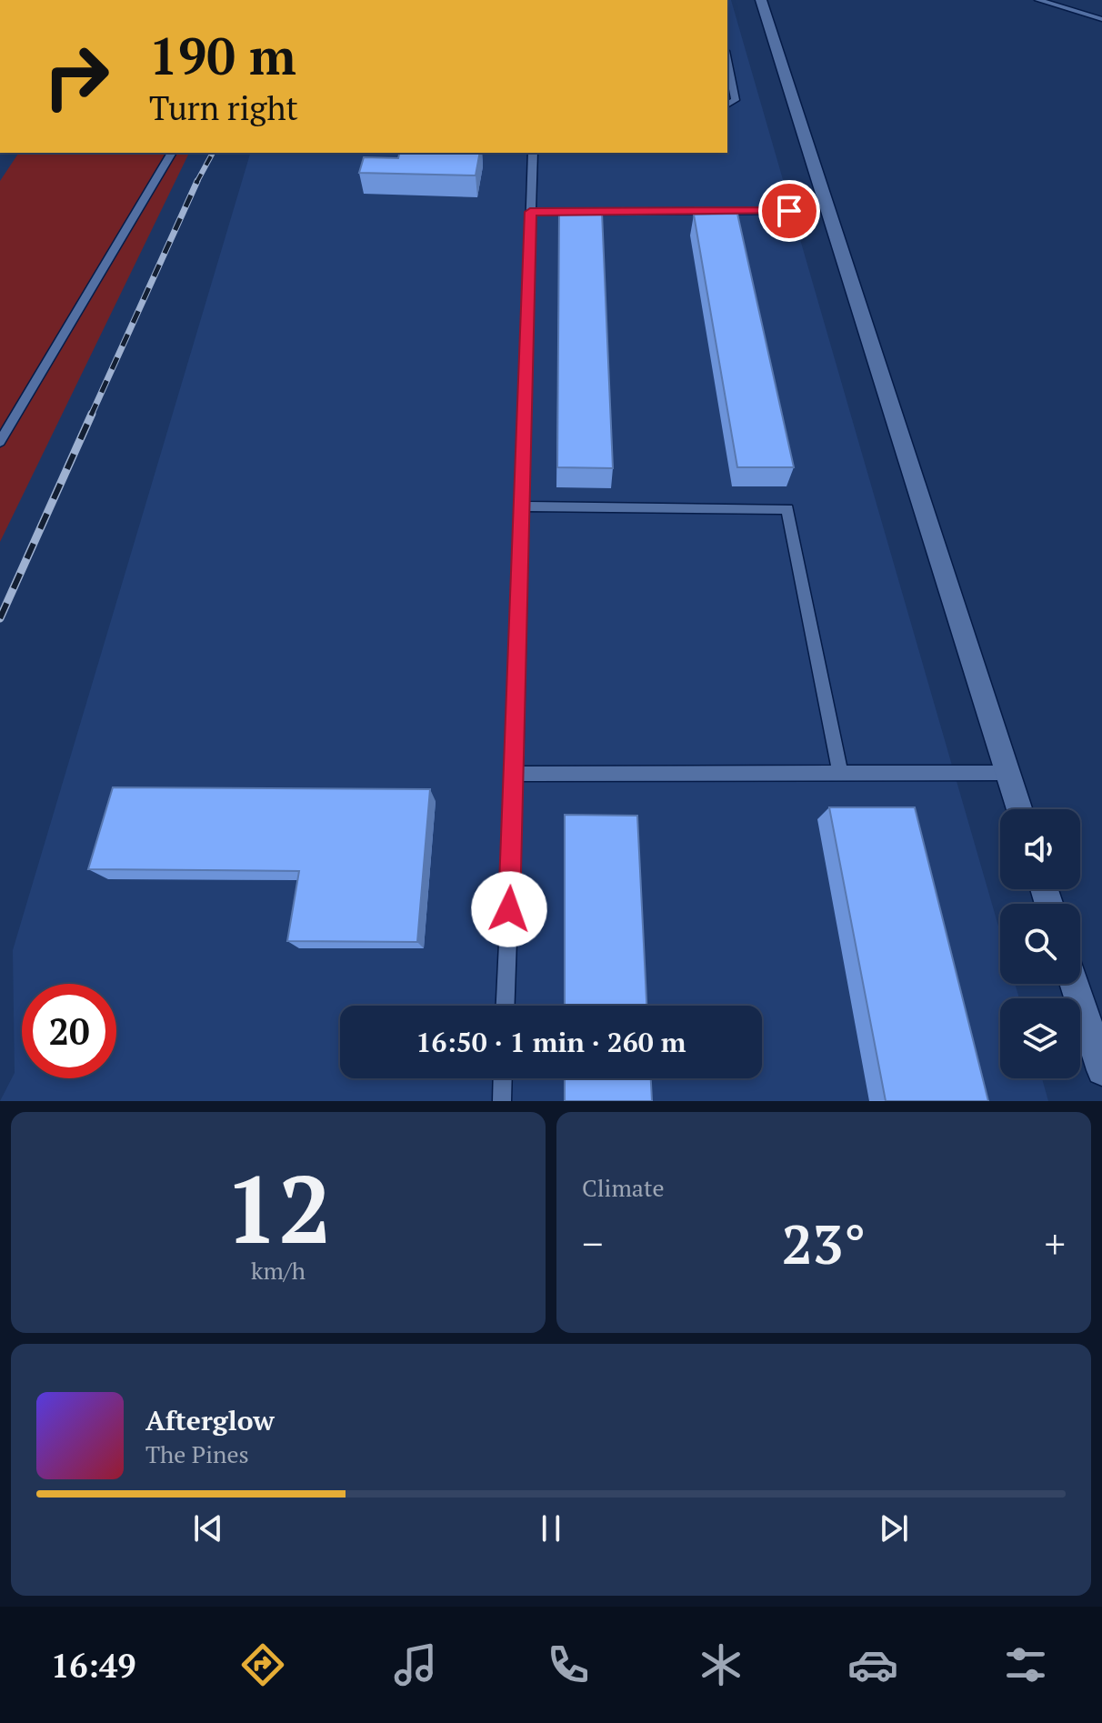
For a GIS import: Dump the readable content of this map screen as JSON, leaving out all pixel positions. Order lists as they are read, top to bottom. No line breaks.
{"page":{"turn":["190 m","Turn right"],"limit":"20","trip":"16:50 · 1 min · 260 m","tile":[["12","km/h"],"Climate"],"heat":["−","23°","+"],"song":["Afterglow","The Pines"],"tabs":"16:49"}}
